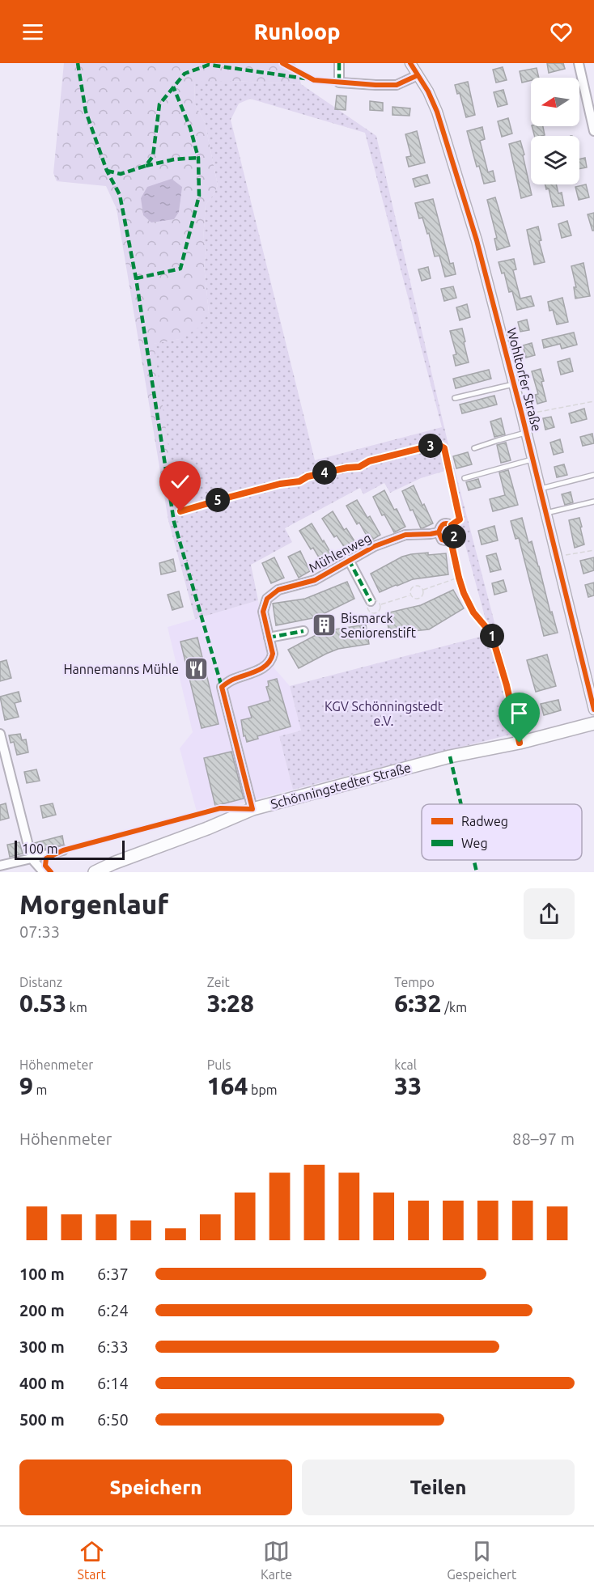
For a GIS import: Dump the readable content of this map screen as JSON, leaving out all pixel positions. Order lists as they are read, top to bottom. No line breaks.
{"streets":{"main road":["Schönningstedter Straße"],"street":["Wohltorfer Straße","Mühlenweg"]},"crossings":[["Mühlenweg","Schönningstedter Straße"]],"parks":["KGV Schönningstedt e.V."],"places":{"building":["Bismarck Seniorenstift"],"restaurant":["Hannemanns Mühle"]},"legend":["Radweg","Weg"],"scale_bar":"100 m","north":"left","page":{"header":"Runloop","pins":["3","4","5","2","1"],"scale":"100 m","heading":["Morgenlauf","07:33"],"stats":[["Distanz","0.53 km"],["Zeit","3:28"],["Tempo","6:32 /km"],["Höhenmeter","9 m"],["Puls","164 bpm"],["kcal","33"]],"chart":["Höhenmeter","88–97 m"],"list":[{"name":"100 m","note":"6:37"},{"name":"200 m","note":"6:24"},{"name":"300 m","note":"6:33"},{"name":"400 m","note":"6:14"},{"name":"500 m","note":"6:50"}],"buttons":["Speichern","Teilen"],"tabs":["Start","Karte","Gespeichert"]}}
